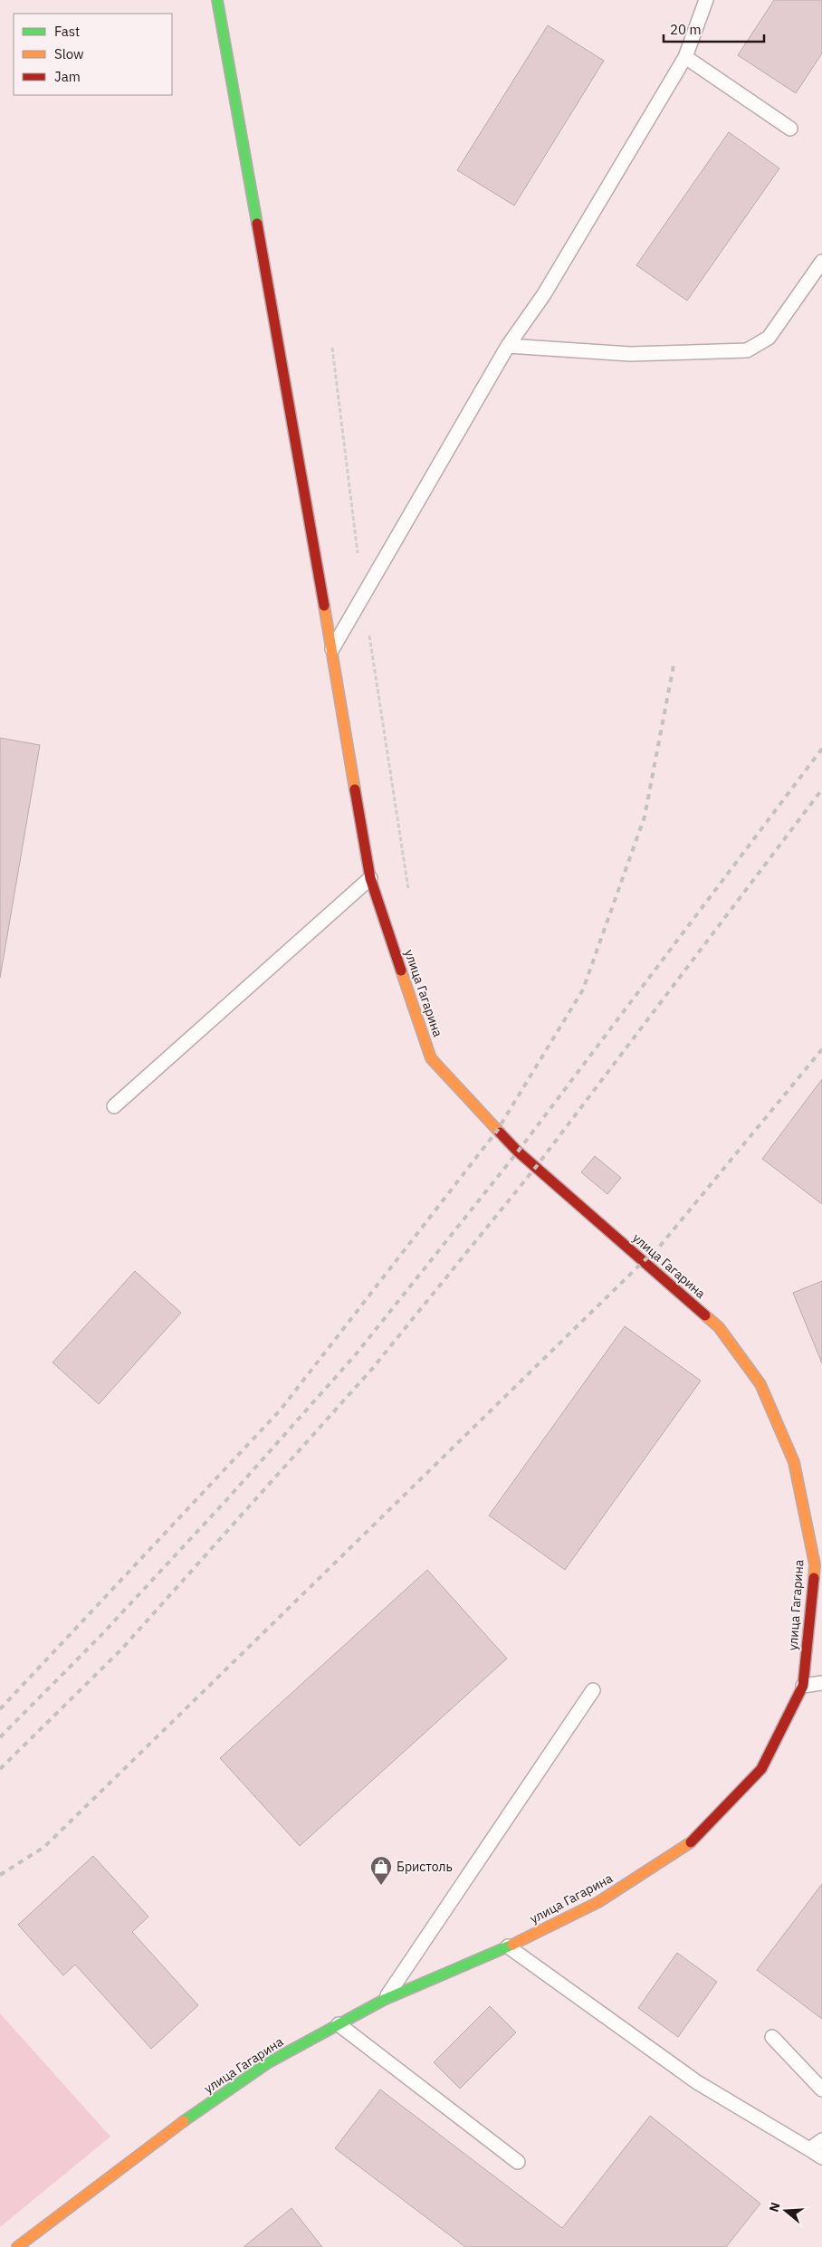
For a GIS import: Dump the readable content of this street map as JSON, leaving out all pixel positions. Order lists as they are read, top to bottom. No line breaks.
{"streets":{"street":["улица Гагарина"]},"places":{"shop":["Бристоль"]},"legend":["Fast","Slow","Jam"],"scale_bar":"20 m","north":"left"}
